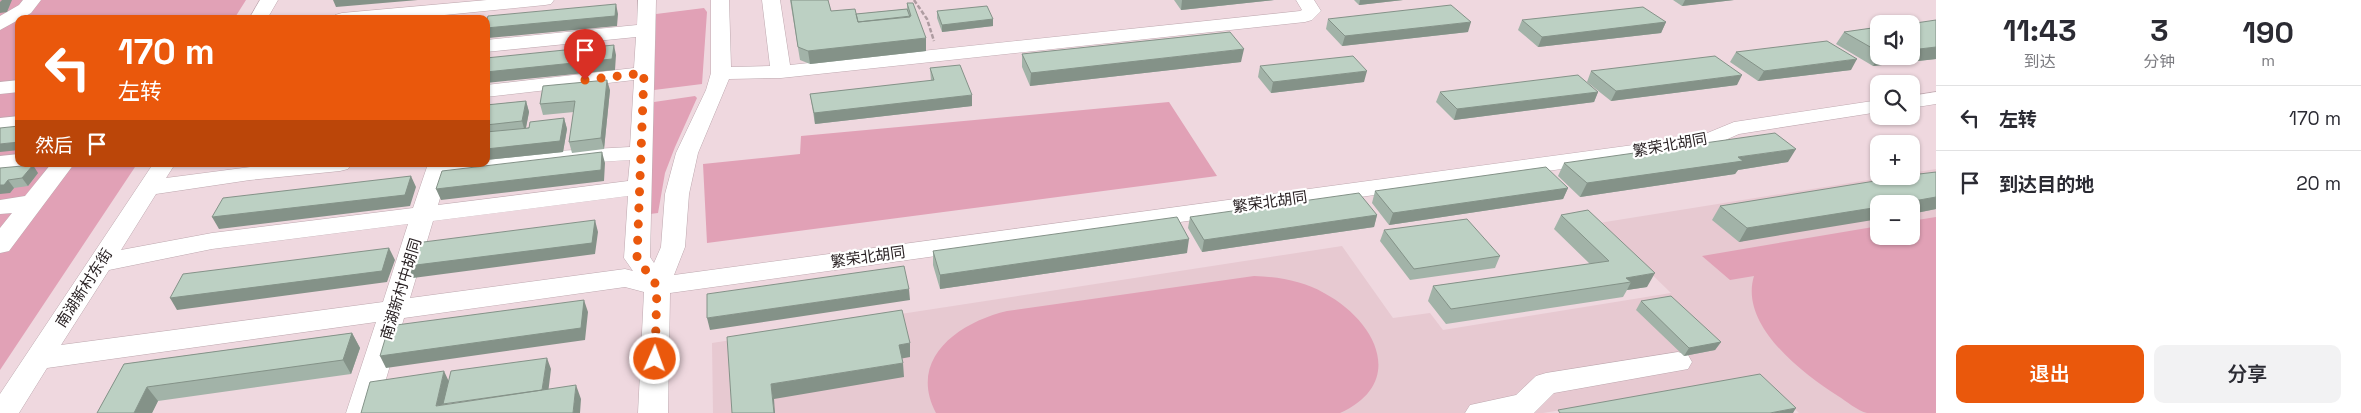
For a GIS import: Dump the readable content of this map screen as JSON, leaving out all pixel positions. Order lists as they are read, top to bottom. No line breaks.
{"streets":{"street":["繁荣北胡同","南湖新村东街","南湖新村中胡同"]},"page":{"eta":["11:43","到达","3","分钟","190","m"],"map_buttons":["+","−"],"turn":["170 m","左转"],"list":[{"name":"左转","value":"170 m"},{"name":"到达目的地","value":"20 m"}],"then":"然后","buttons":["退出","分享"]}}
